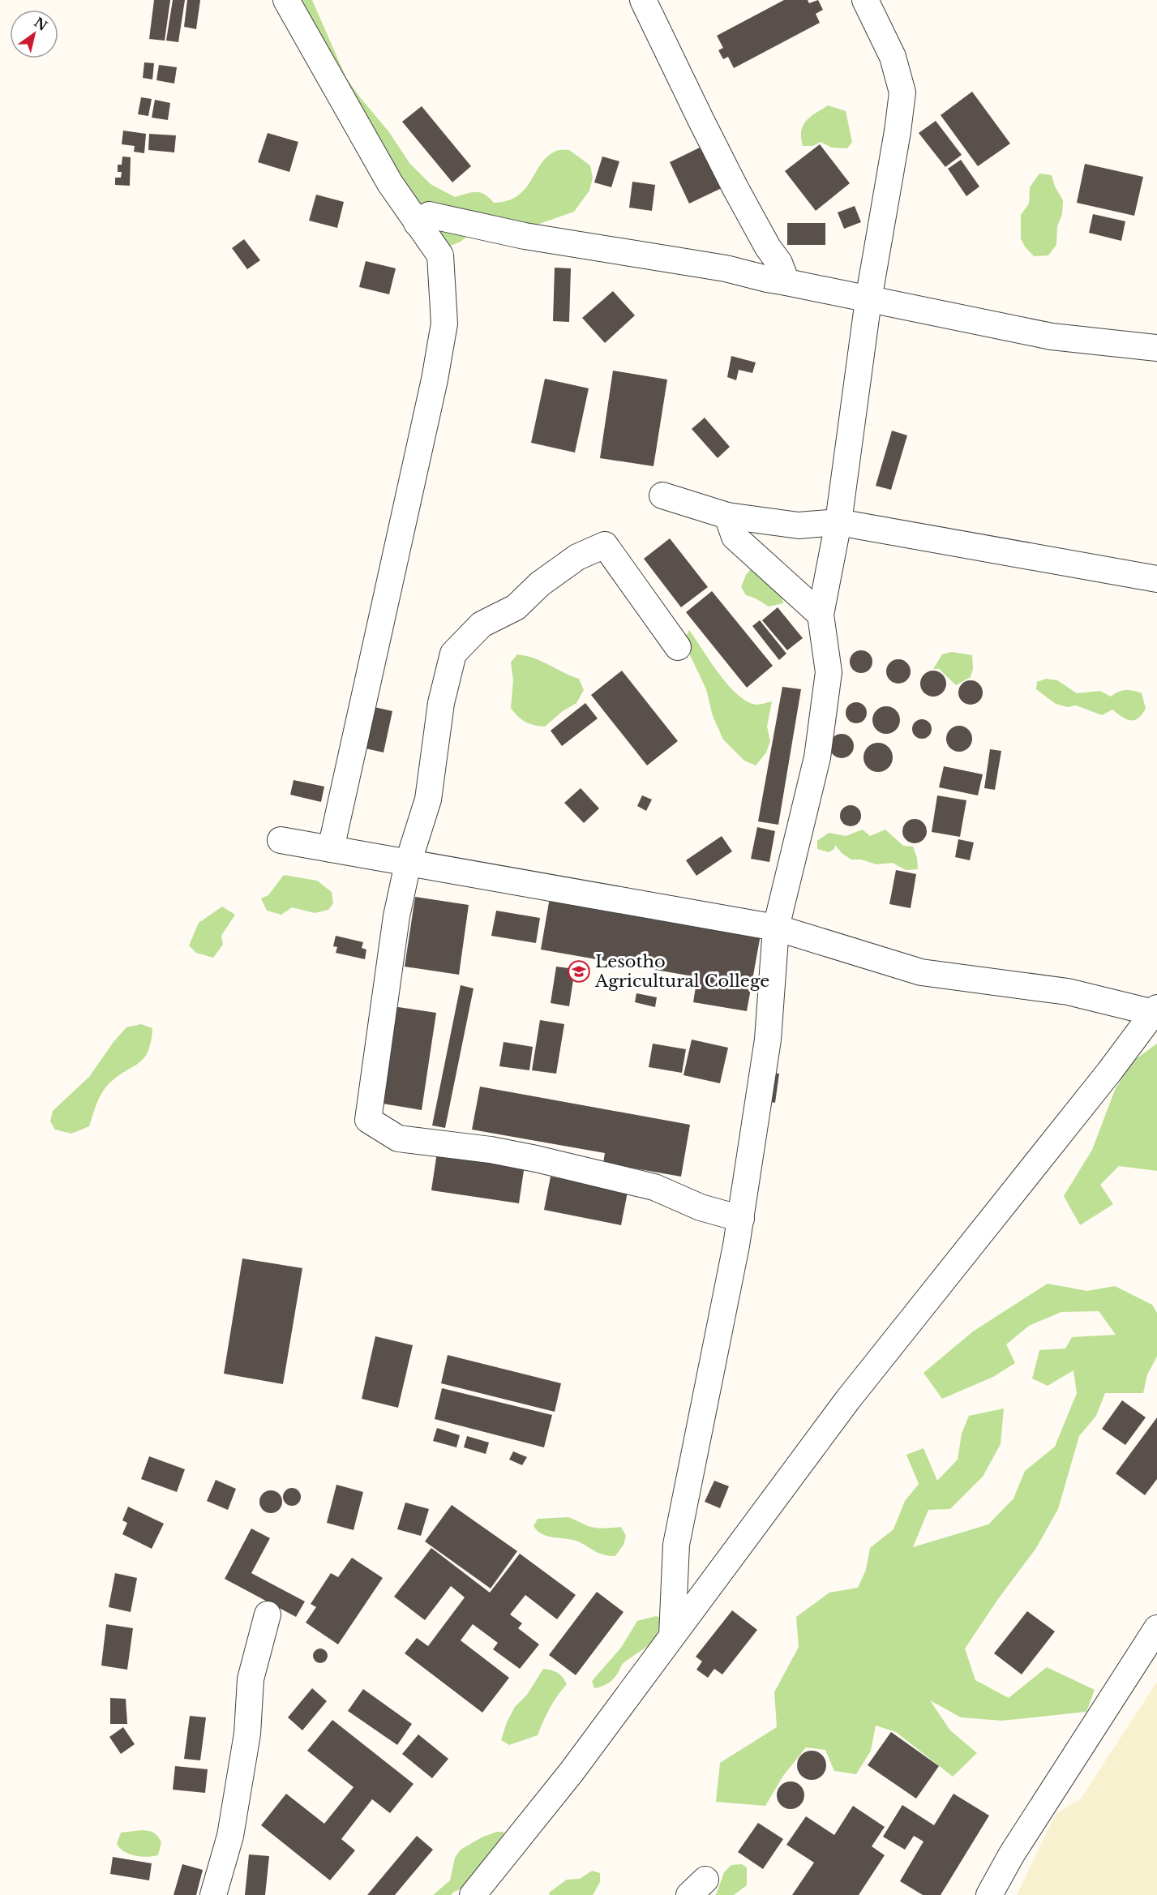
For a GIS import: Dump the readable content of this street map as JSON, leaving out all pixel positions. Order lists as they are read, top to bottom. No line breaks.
{"places":{"school or university":["Lesotho Agricultural College"]},"north":"top right"}
